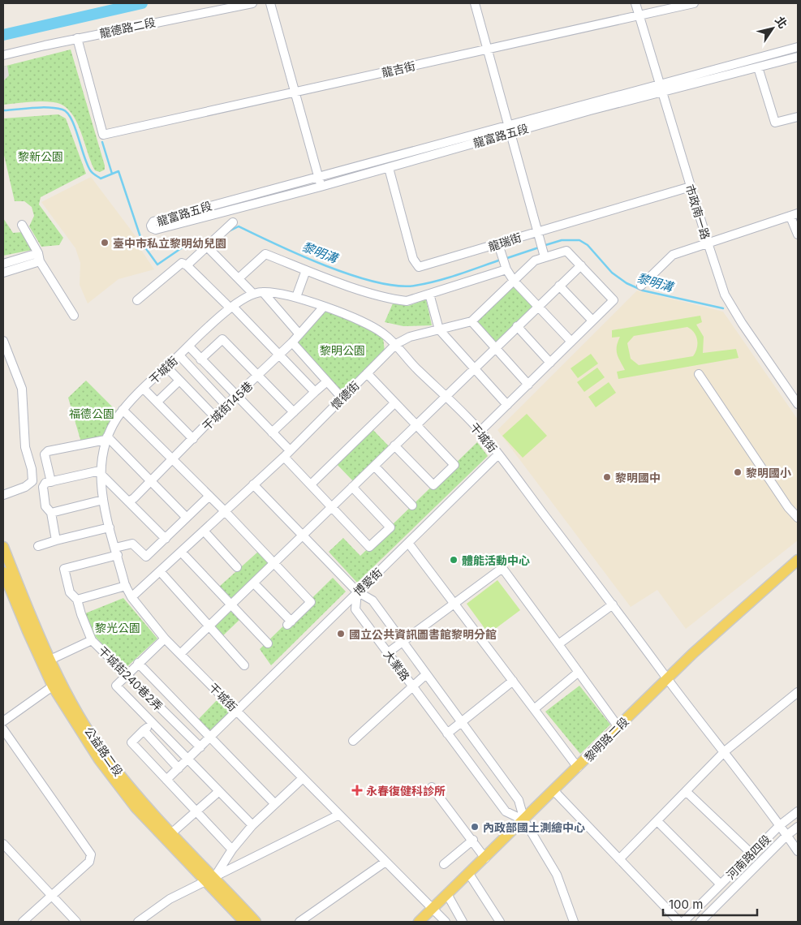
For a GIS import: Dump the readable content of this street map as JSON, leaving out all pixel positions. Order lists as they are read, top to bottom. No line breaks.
{"streets":{"main road":["黎明路二段","公益路二段"],"street":["龍德路二段","龍吉街","龍富路五段","市政南一路","龍瑞街","干城街","懷德街","干城街145巷","博愛街","大業路","干城街240巷2弄","河南路四段"]},"crossings":[["龍德路二段","龍吉街"],["龍吉街","市政南一路"],["龍富路五段","市政南一路"],["龍富路五段","龍瑞街"],["市政南一路","龍瑞街"],["干城街","懷德街"],["干城街","干城街145巷"],["干城街","博愛街"],["干城街","干城街240巷2弄"],["干城街","黎明路二段"],["干城街","河南路四段"],["博愛街","大業路"],["博愛街","干城街240巷2弄"],["大業路","黎明路二段"]],"water":["黎明溝"],"parks":["黎新公園","黎明公園","福德公園","黎光公園"],"places":{"other":["臺中市私立黎明幼兒園","黎明國小","黎明國中","體能活動中心","國立公共資訊圖書館黎明分館","內政部國土測繪中心"],"health":["永春復健科診所"]},"scale_bar":"100 m","north":"top right"}
